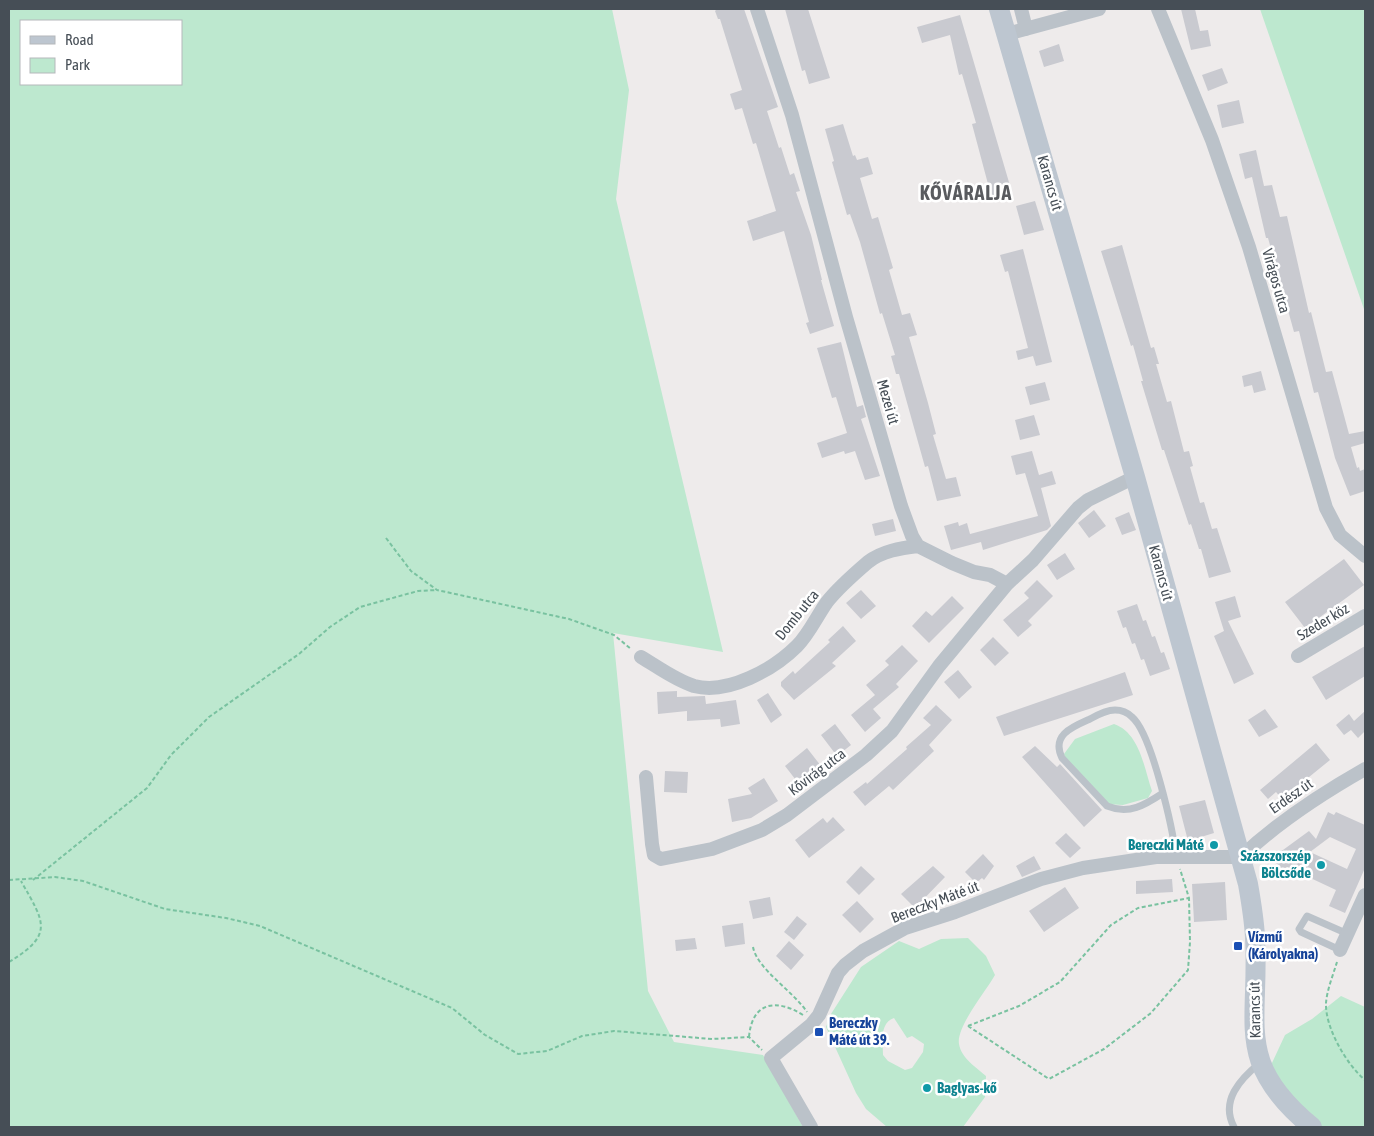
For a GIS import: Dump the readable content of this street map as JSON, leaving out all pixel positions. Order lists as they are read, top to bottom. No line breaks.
{"streets":{"main road":["Karancs út"],"street":["Virágos utca","Mezei út","Domb utca","Szeder köz","Kővirág utca","Erdész út","Bereczky Máté út"]},"crossings":[["Karancs út","Erdész út"],["Karancs út","Bereczky Máté út"],["Mezei út","Domb utca"],["Erdész út","Bereczky Máté út"]],"districts":["KŐVÁRALJA"],"places":{"other":["Bereczki Máté","Százszorszép Bölcsőde","Baglyas-kő"],"transit":["Vízmű (Károlyakna)","Bereczky Máté út 39."]},"legend":["Road","Park"]}
